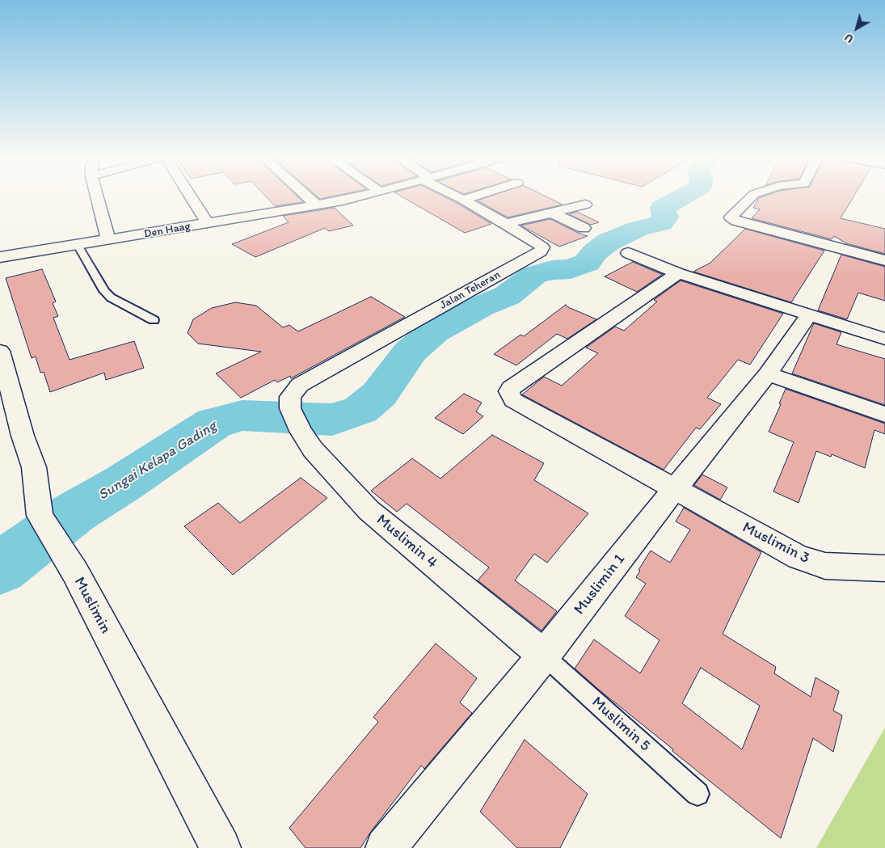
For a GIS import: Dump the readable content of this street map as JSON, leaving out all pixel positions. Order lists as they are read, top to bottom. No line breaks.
{"streets":{"street":["Den Haag","Jalan Teheran","Muslimin 4","Muslimin 3","Muslimin 1","Muslimin"],"lane":["Muslimin 5"]},"crossings":[["Jalan Teheran","Muslimin 4"],["Muslimin 4","Muslimin 1"],["Muslimin 4","Muslimin 5"],["Muslimin 3","Muslimin 1"],["Muslimin 1","Muslimin 5"]],"water":["Sungai Kelapa Gading"],"north":"bottom left"}
